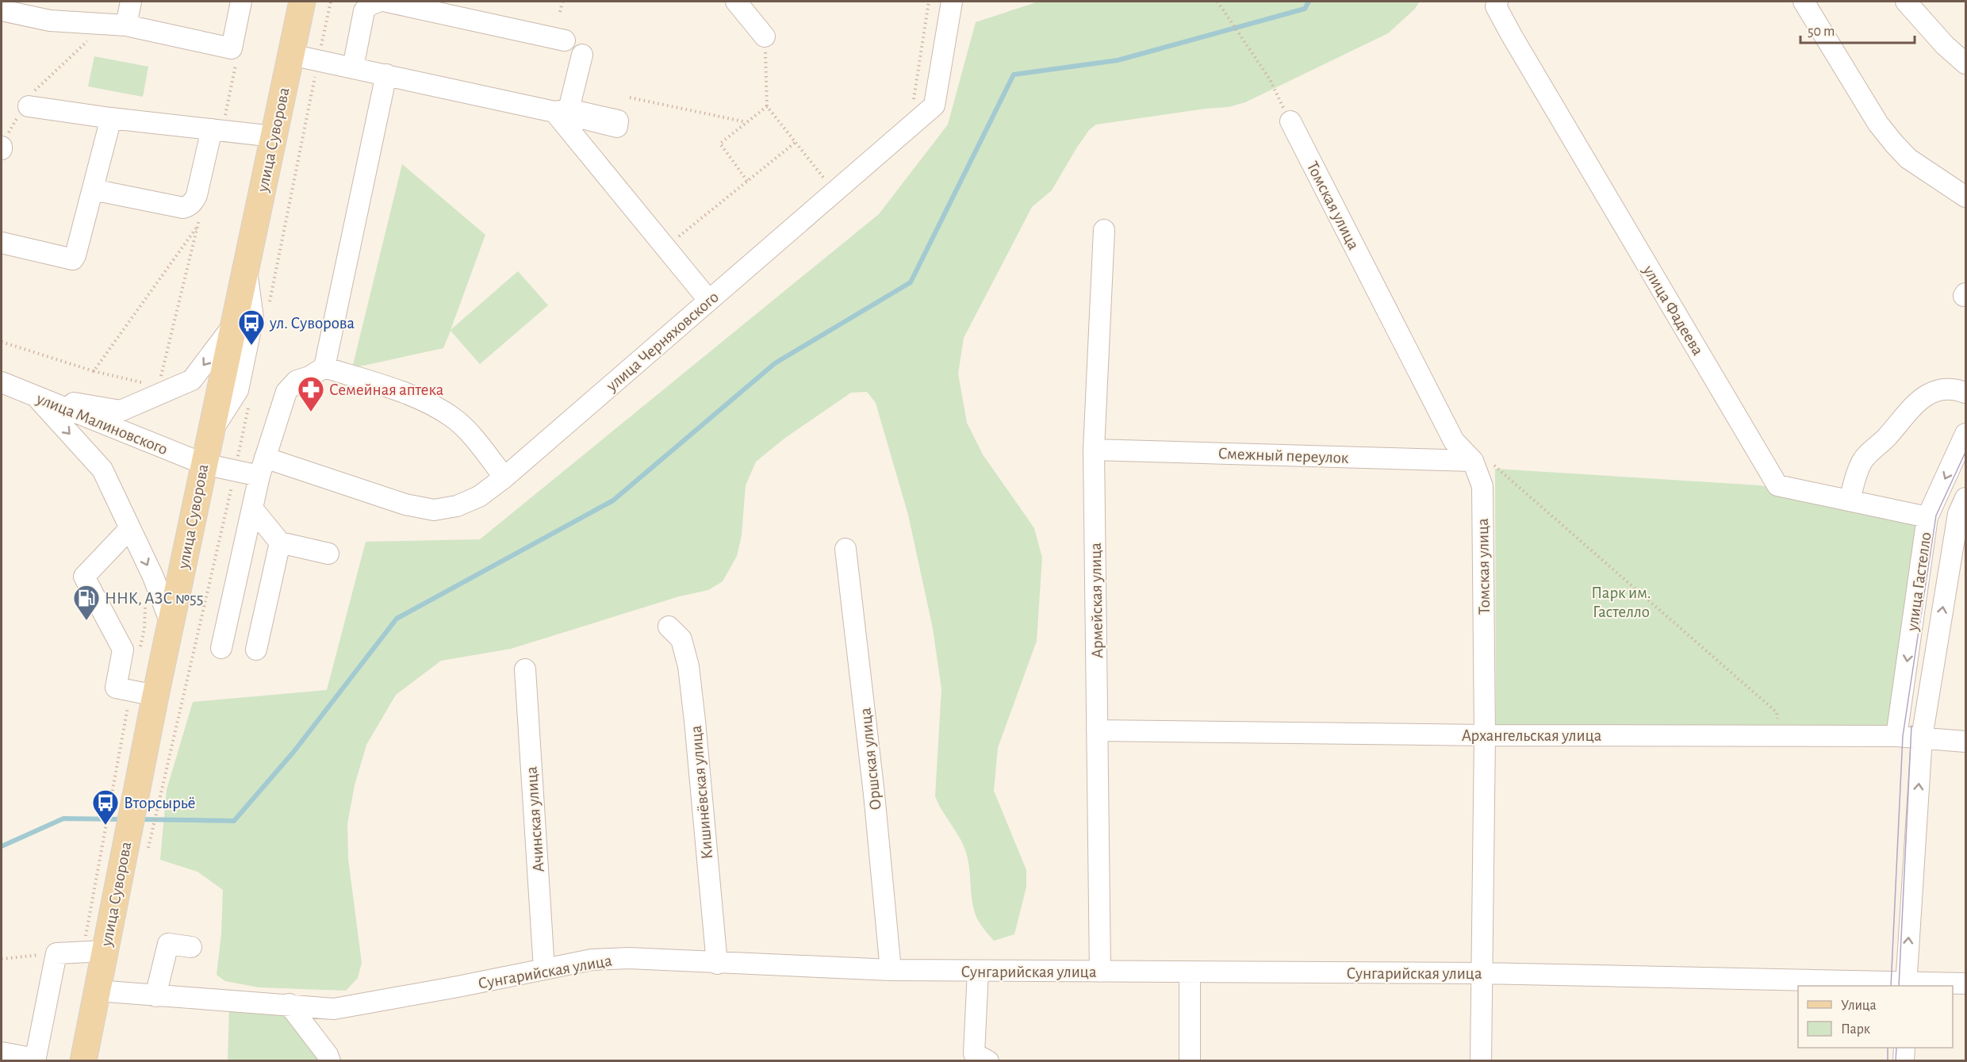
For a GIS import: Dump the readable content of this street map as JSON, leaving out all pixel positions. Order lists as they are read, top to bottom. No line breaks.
{"streets":{"main road":["улица Суворова"],"street":["Томская улица","улица Фадеева","улица Черняховского","улица Малиновского","Смежный переулок","улица Гастелло","Армейская улица","Архангельская улица","Оршская улица","Кишинёвская улица","Ачинская улица","Сунгарийская улица"]},"crossings":[["улица Суворова","улица Малиновского"],["улица Суворова","Сунгарийская улица"],["Томская улица","Смежный переулок"],["Томская улица","Архангельская улица"],["Томская улица","Сунгарийская улица"],["улица Фадеева","улица Гастелло"],["улица Черняховского","улица Малиновского"],["Смежный переулок","Армейская улица"],["улица Гастелло","Архангельская улица"],["Армейская улица","Архангельская улица"],["Армейская улица","Сунгарийская улица"],["Оршская улица","Сунгарийская улица"],["Кишинёвская улица","Сунгарийская улица"],["Ачинская улица","Сунгарийская улица"]],"parks":["Парк им. Гастелло"],"places":{"bus stop":["ул. Суворова","Вторсырьё"],"pharmacy":["Семейная аптека"],"fuel station":["ННК, АЗС №55"]},"legend":["Улица","Парк"],"scale_bar":"50 m"}
